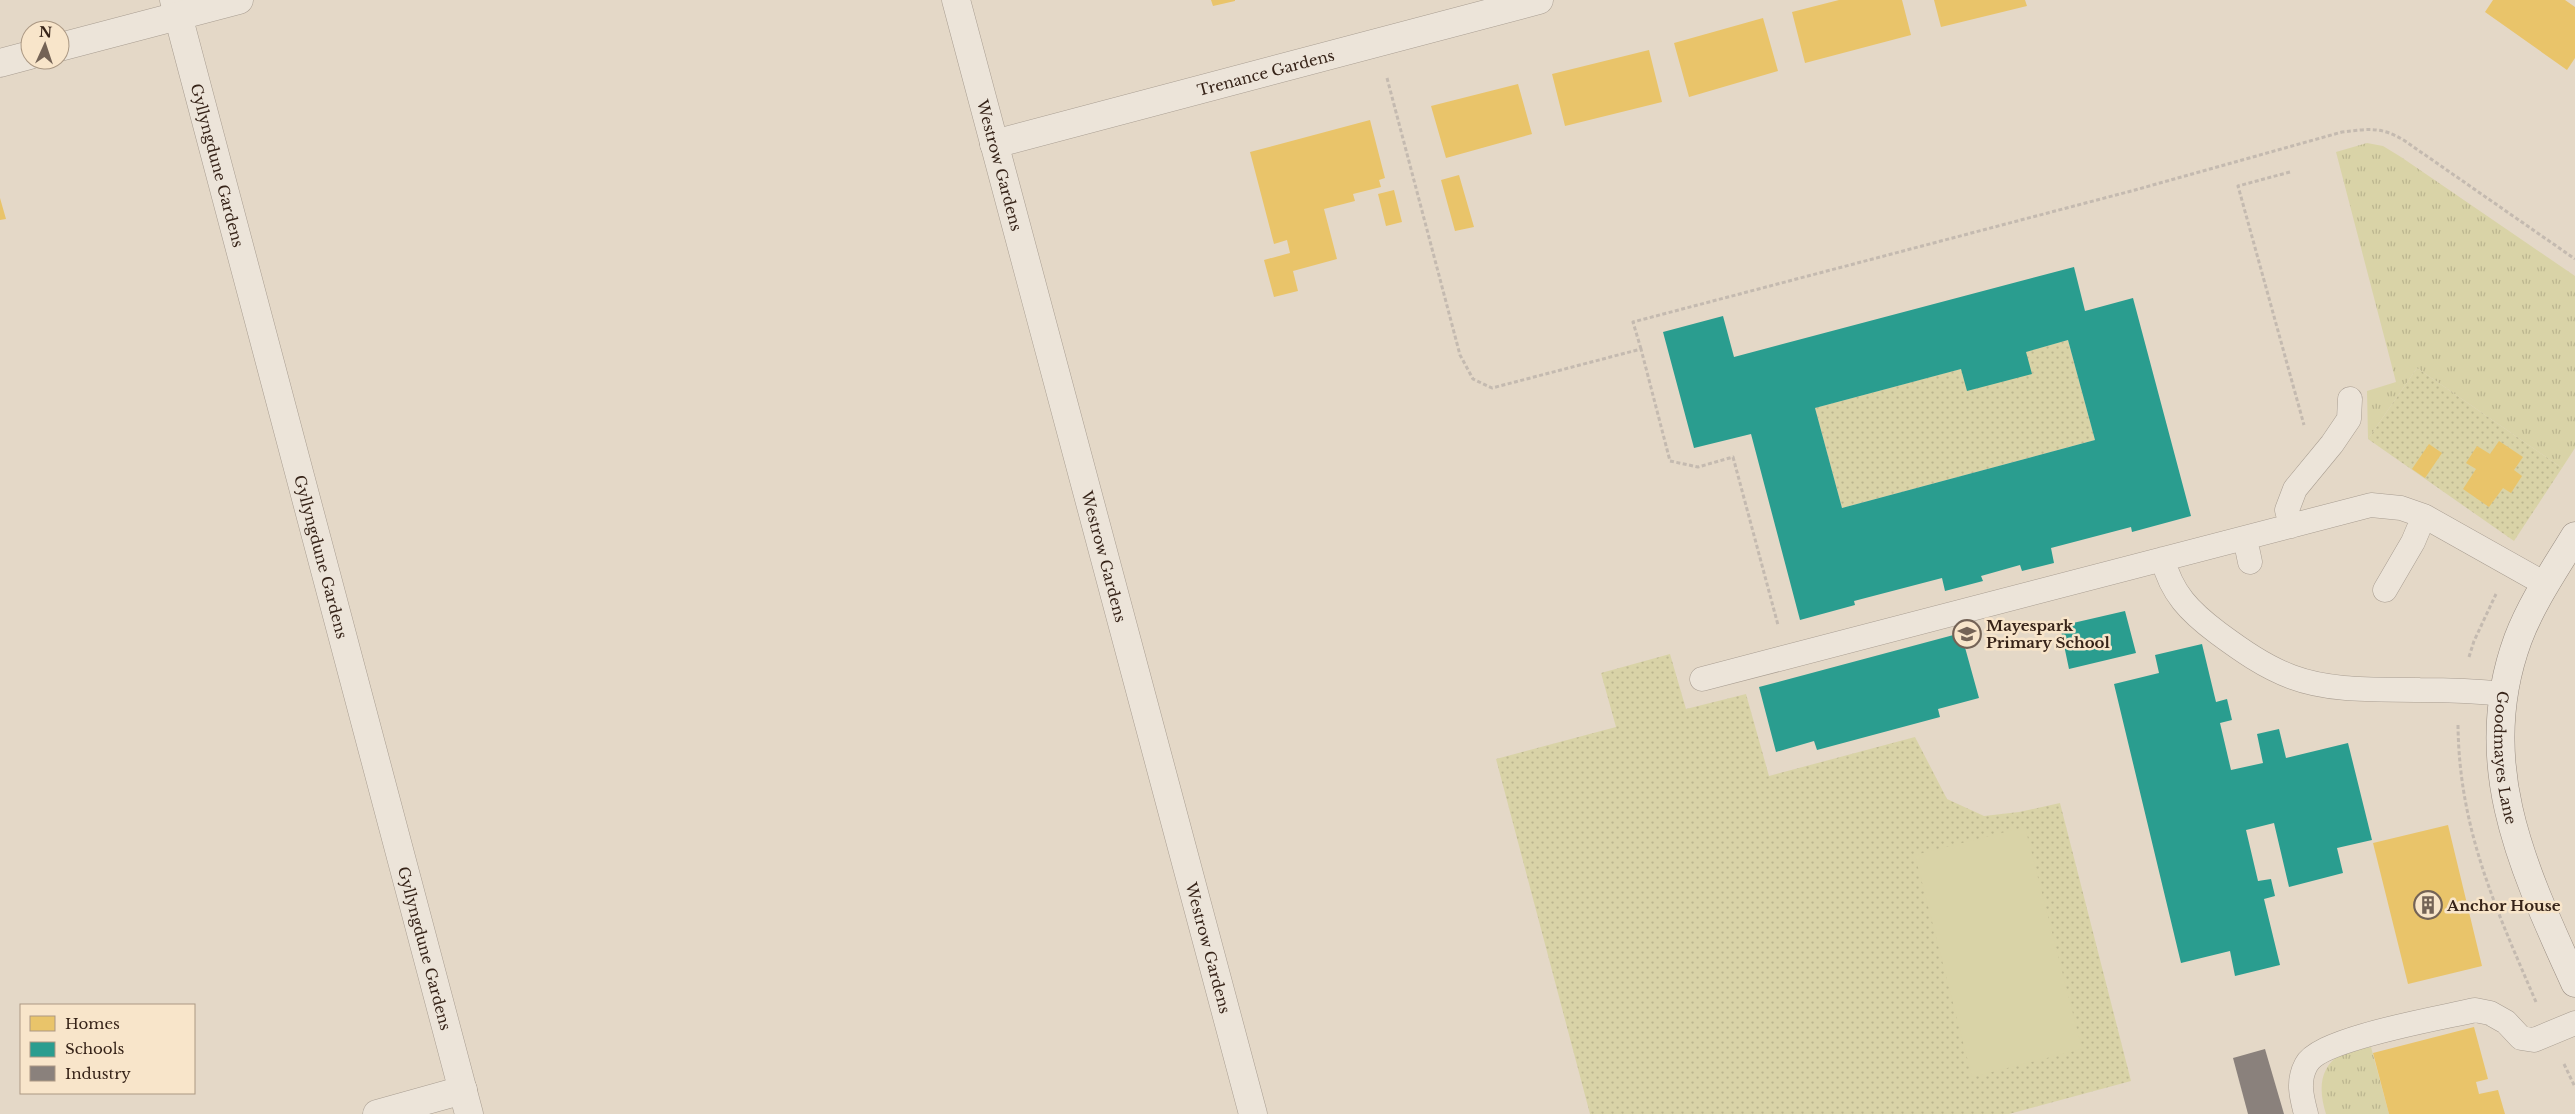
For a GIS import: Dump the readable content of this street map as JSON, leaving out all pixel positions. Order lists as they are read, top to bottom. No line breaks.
{"streets":{"street":["Trenance Gardens","Gyllyngdune Gardens","Westrow Gardens","Goodmayes Lane"]},"crossings":[["Trenance Gardens","Westrow Gardens"]],"places":{"school or university":["Mayespark Primary School"],"building":["Anchor House"]},"legend":["Homes","Schools","Industry"],"north":"top"}
